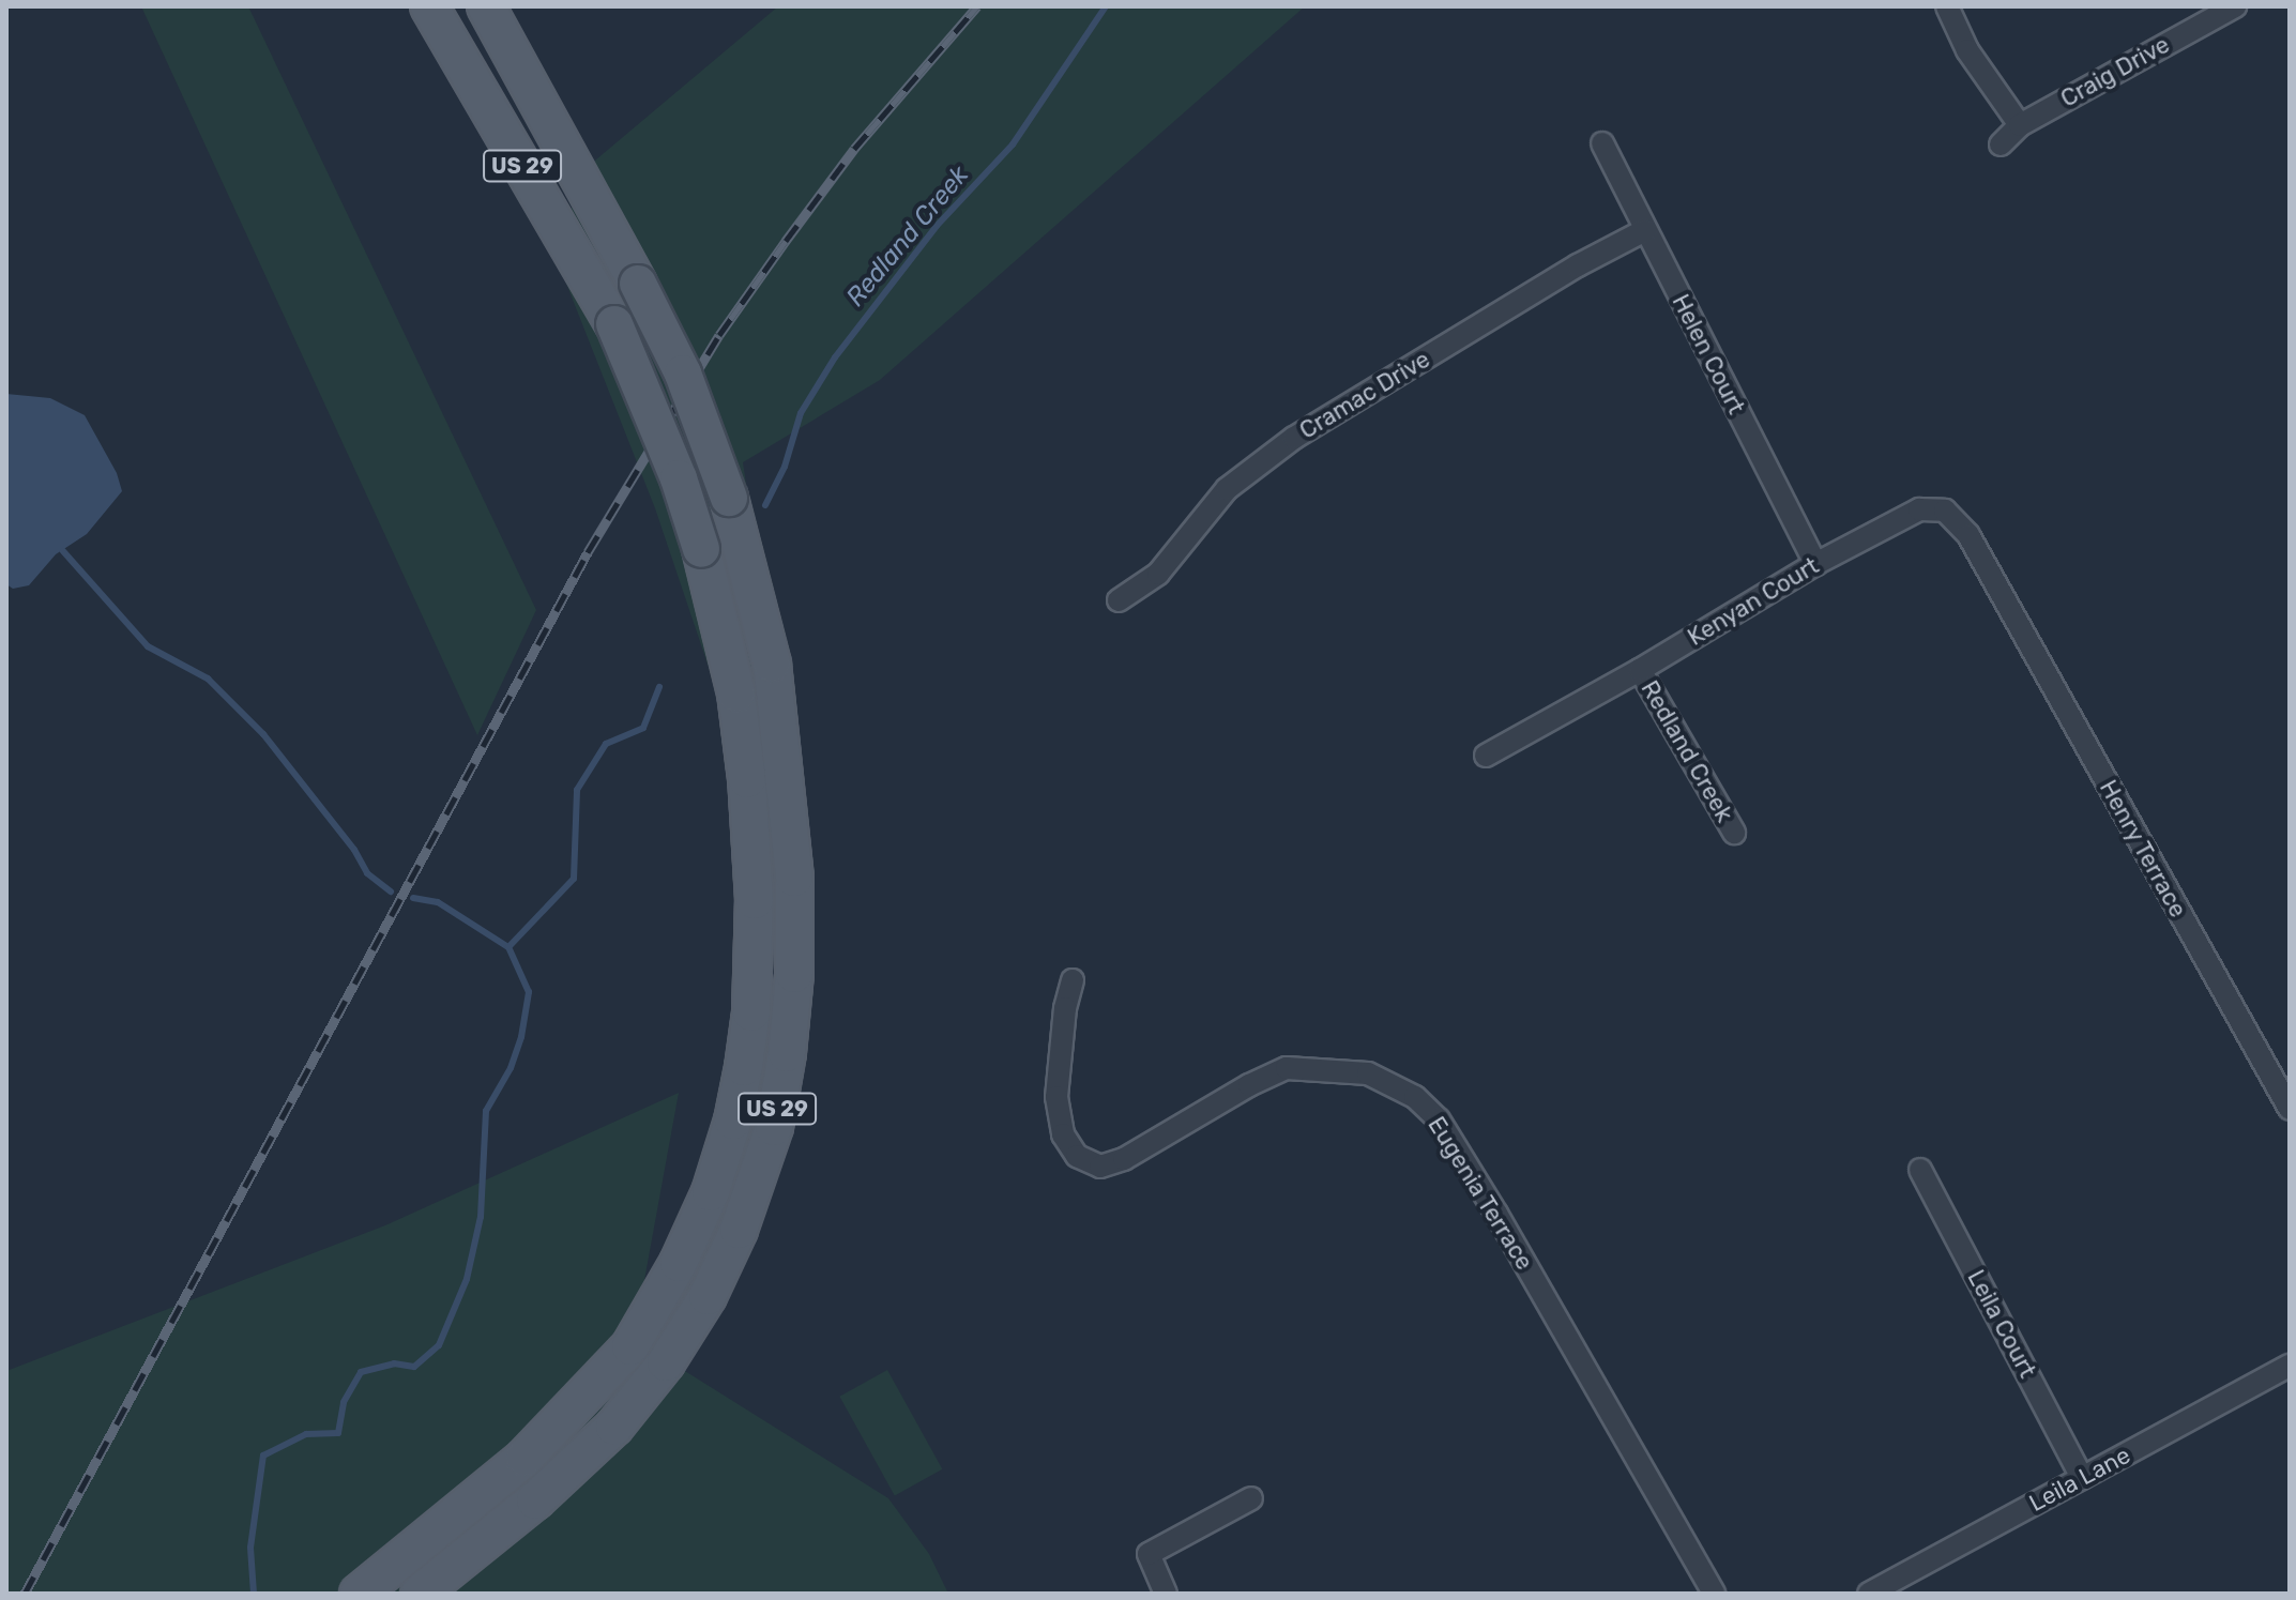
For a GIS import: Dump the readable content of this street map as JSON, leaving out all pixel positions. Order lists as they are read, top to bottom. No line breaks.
{"streets":{"main road":["US 29"],"street":["Craig Drive","Helen Court","Cramac Drive","Kenyan Court","Redland Creek","Henry Terrace","Eugenia Terrace","Leila Court","Leila Lane"]},"crossings":[["Helen Court","Cramac Drive"],["Helen Court","Kenyan Court"],["Kenyan Court","Redland Creek"],["Kenyan Court","Henry Terrace"],["Leila Court","Leila Lane"]],"water":["Redland Creek"]}
